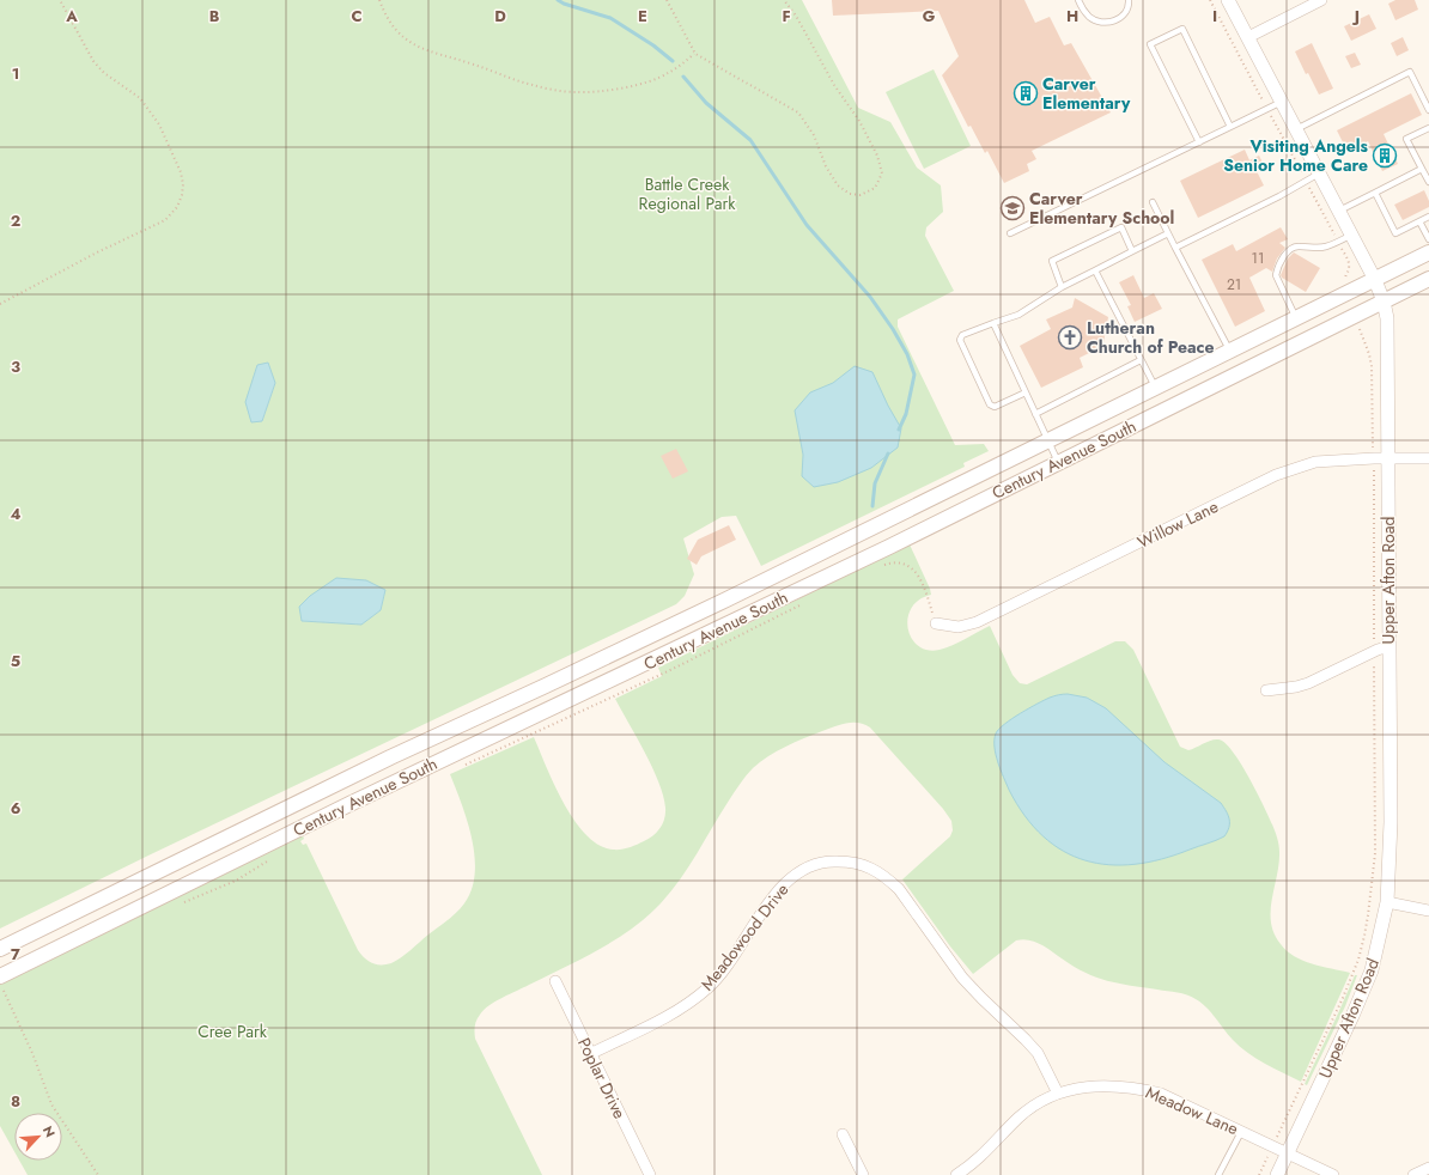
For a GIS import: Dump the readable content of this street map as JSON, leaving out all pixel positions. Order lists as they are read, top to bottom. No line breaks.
{"streets":{"main road":["Century Avenue South"],"street":["Willow Lane","Upper Afton Road","Meadowood Drive","Poplar Drive","Meadow Lane"]},"crossings":[["Century Avenue South","Upper Afton Road"],["Willow Lane","Upper Afton Road"],["Upper Afton Road","Meadow Lane"],["Meadowood Drive","Poplar Drive"],["Meadowood Drive","Meadow Lane"]],"parks":["Battle Creek Regional Park","Cree Park"],"places":{"building":["Carver Elementary","Visiting Angels Senior Home Care"],"school or university":["Carver Elementary School"],"church":["Lutheran Church of Peace"]},"house_numbers":["11","21"],"north":"top right","grid":{"columns":["A","B","C","D","E","F","G","H","I","J"],"rows":["1","2","3","4","5","6","7","8"]}}
